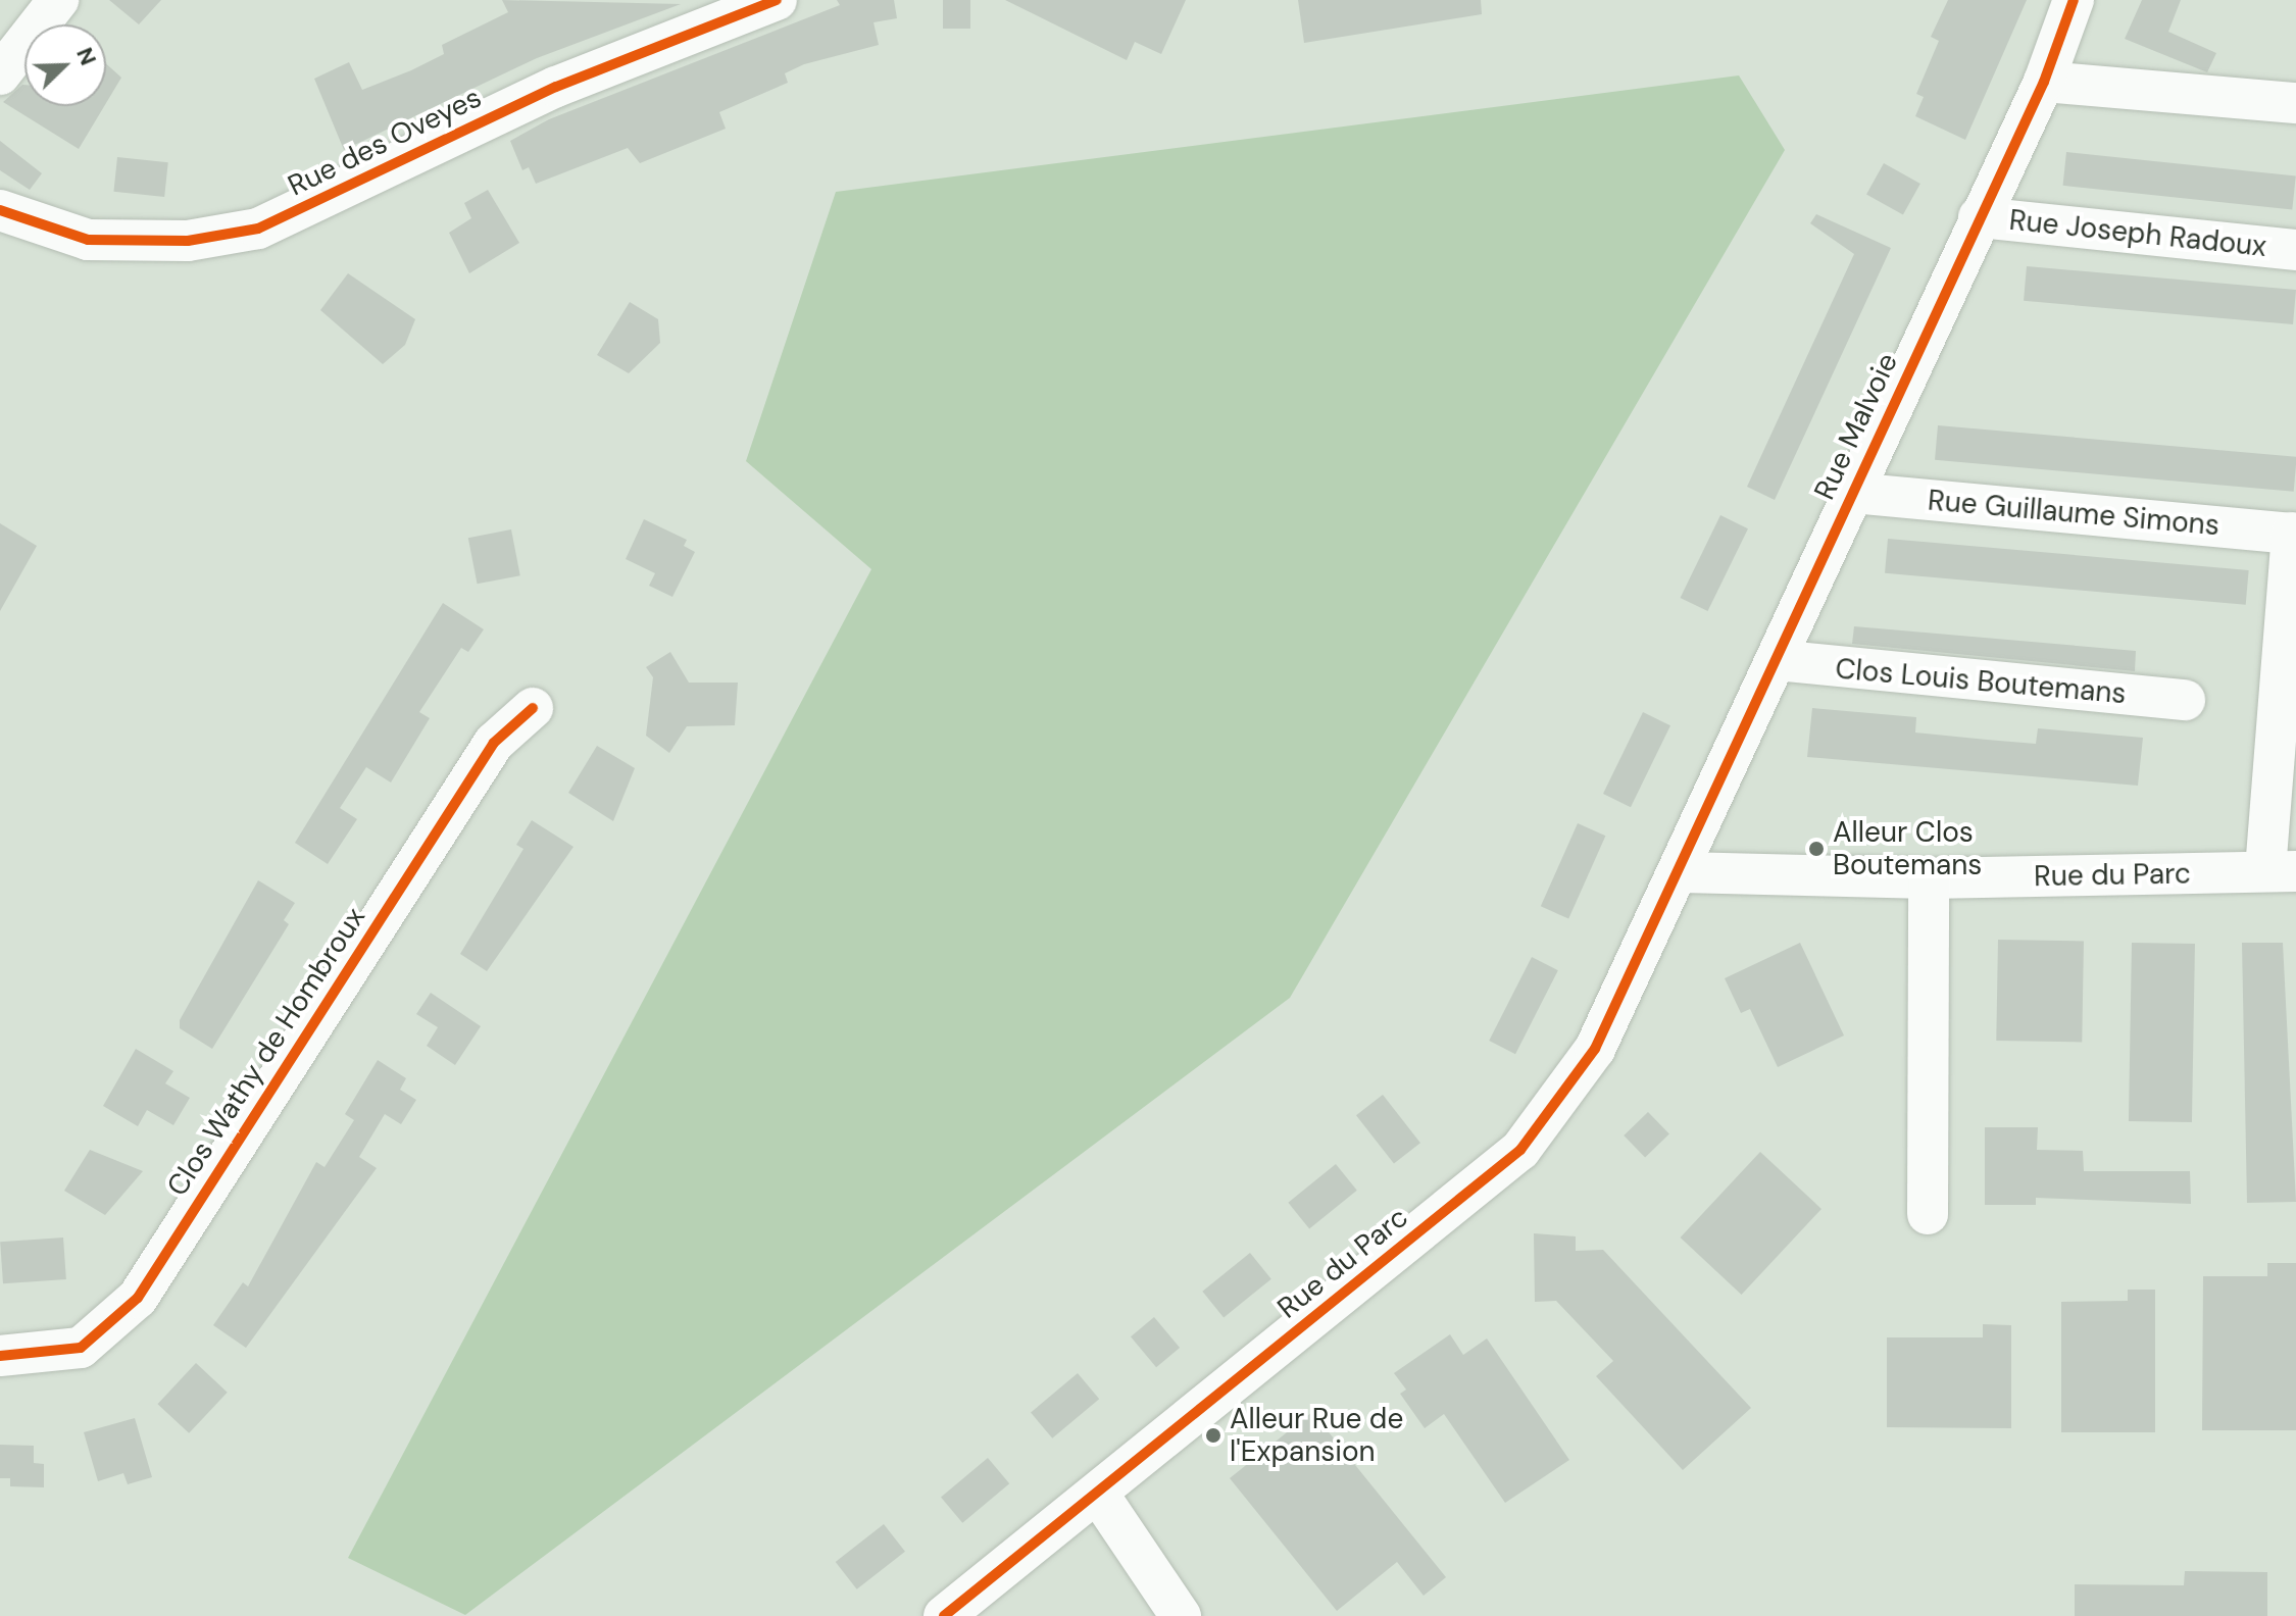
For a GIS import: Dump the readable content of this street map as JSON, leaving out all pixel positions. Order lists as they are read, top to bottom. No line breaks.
{"streets":{"street":["Rue des Oveyes","Rue Joseph Radoux","Rue Malvoie","Rue Guillaume Simons","Clos Louis Boutemans","Rue du Parc","Clos Wathy de Hombroux"]},"crossings":[["Rue Joseph Radoux","Rue Malvoie"],["Rue Malvoie","Rue Guillaume Simons"],["Rue Malvoie","Clos Louis Boutemans"],["Rue Malvoie","Rue du Parc"]],"places":["Alleur Clos Boutemans","Alleur Rue de l'Expansion"],"north":"top right"}
